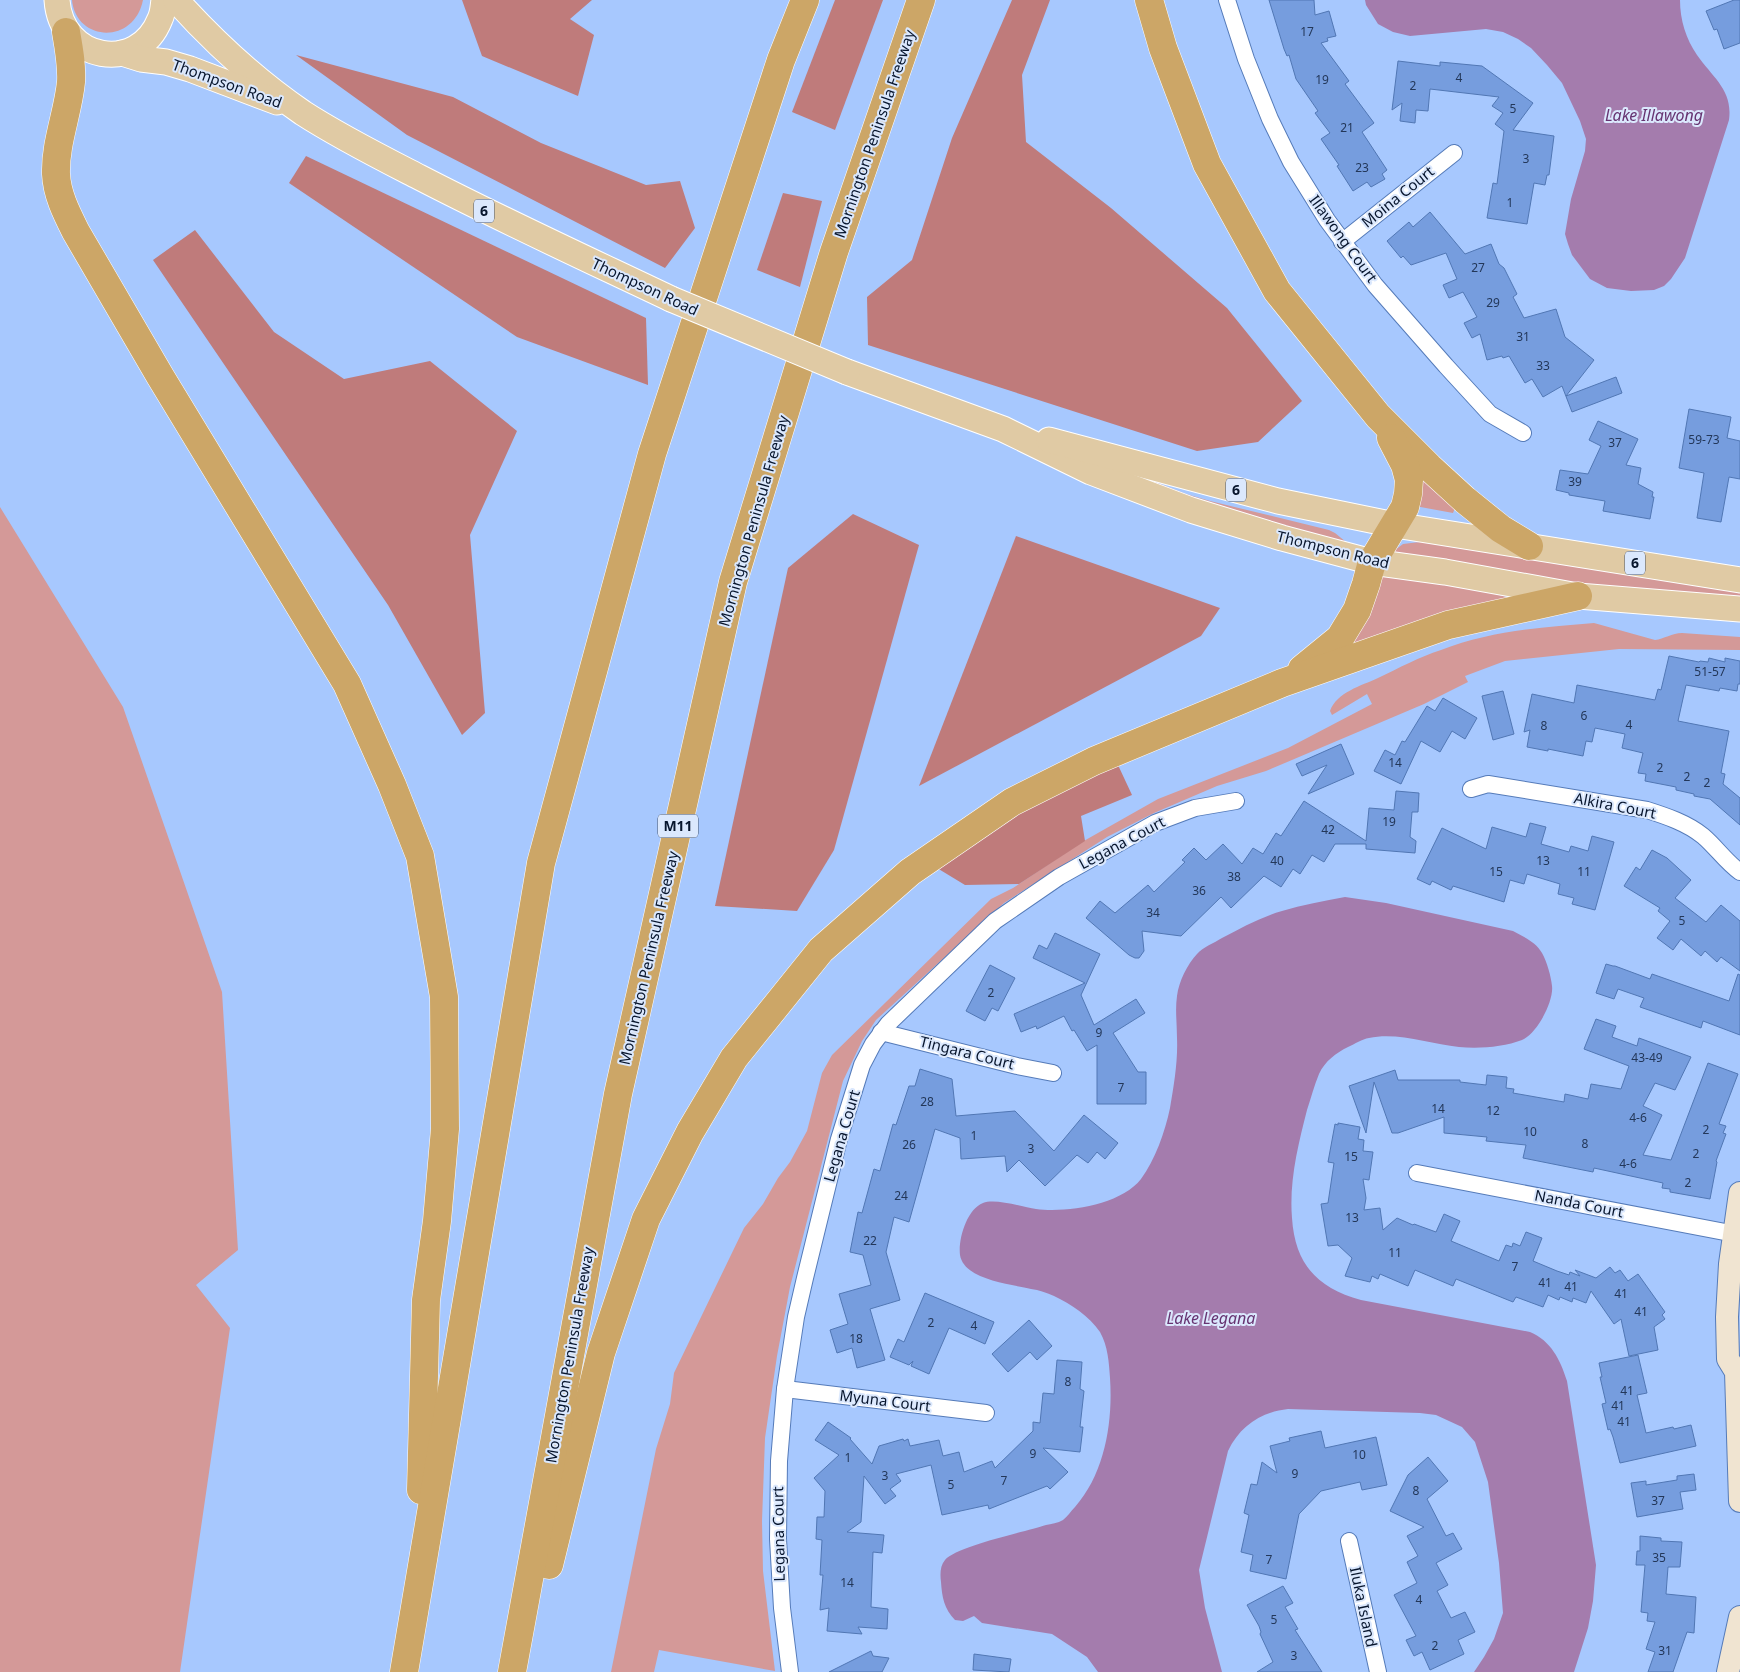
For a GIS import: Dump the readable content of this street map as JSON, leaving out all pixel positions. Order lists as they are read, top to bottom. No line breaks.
{"streets":{"highway":["Mornington Peninsula Freeway","M11"],"main road":["Thompson Road","6"],"street":["Moina Court","Illawong Court","Alkira Court","Legana Court","Tingara Court","Nanda Court","Myuna Court","Iluka Island"]},"crossings":[["Thompson Road","6"],["Moina Court","Illawong Court"],["Legana Court","Tingara Court"],["Legana Court","Myuna Court"]],"water":["Lake Illawong","Lake Legana"],"house_numbers":["17","4","19","2","5","21","3","23","1","27","29","31","33","59-73","37","39","51-57","6","4","8","14","2","2","2","19","42","40","13","15","11","38","36","34","5","2","9","43-49","7","28","14","12","4-6","2","10","1","8","26","3","2","15","4-6","2","24","13","22","11","7","41","41","41","41","2","4","18","8","41","41","41","9","10","1","9","3","7","5","8","37","35","7","14","4","5","2","31","3"]}
